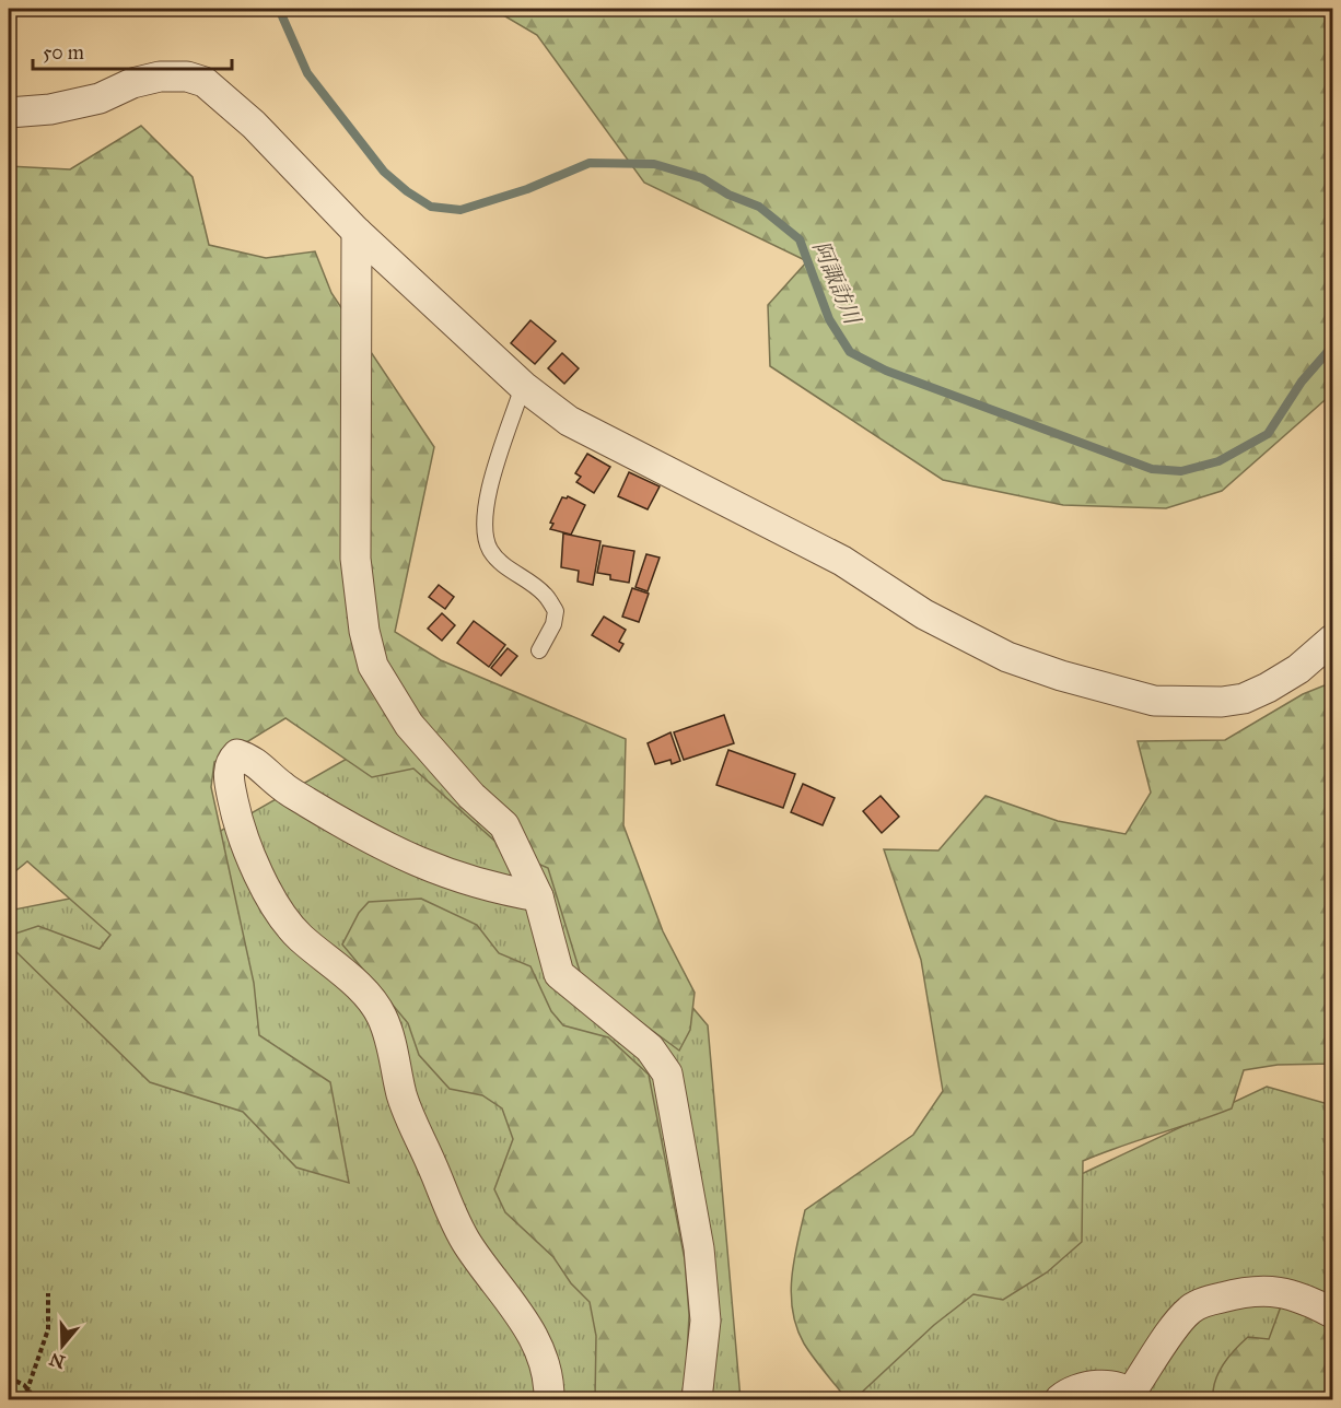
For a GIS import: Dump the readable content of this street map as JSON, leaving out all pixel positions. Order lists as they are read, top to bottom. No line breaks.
{"water":["阿諏訪川"],"scale_bar":"50 m","north":"bottom"}
